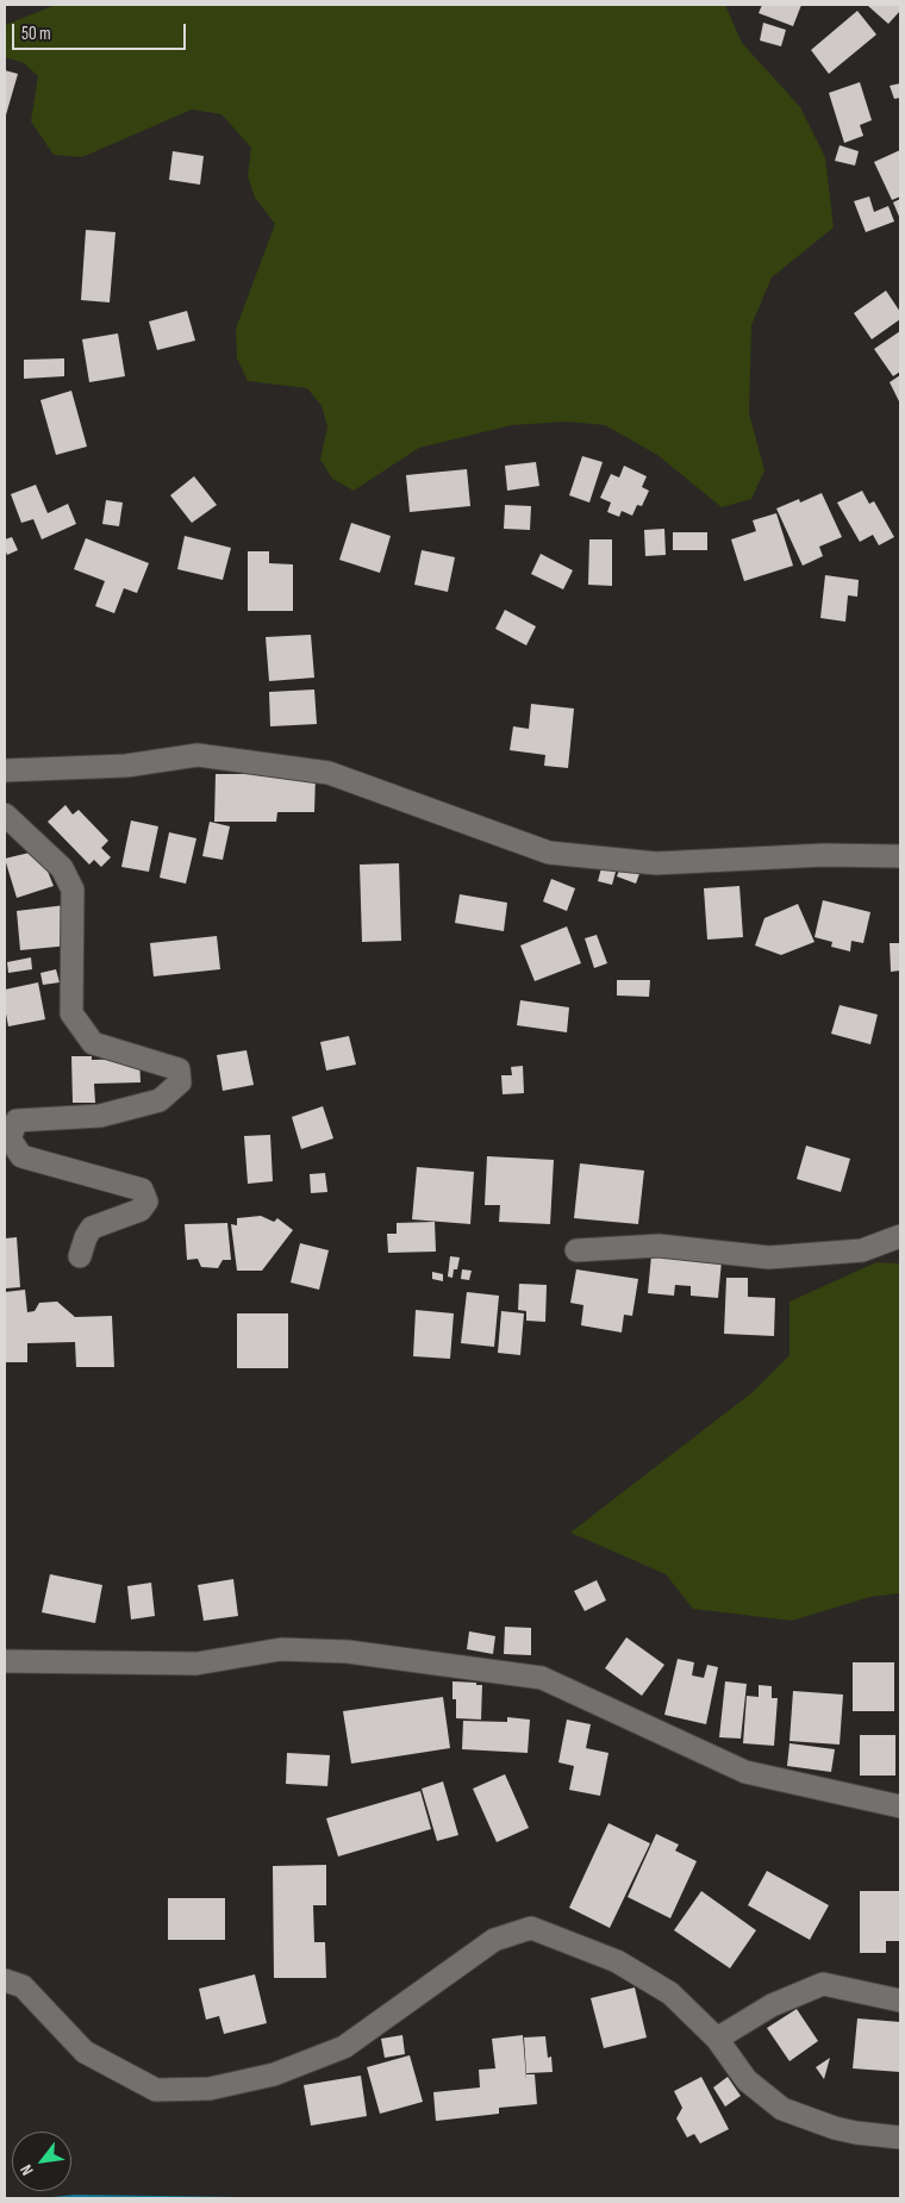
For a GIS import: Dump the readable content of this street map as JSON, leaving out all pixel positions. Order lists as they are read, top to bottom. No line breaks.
{"scale_bar":"50 m","north":"bottom left"}
